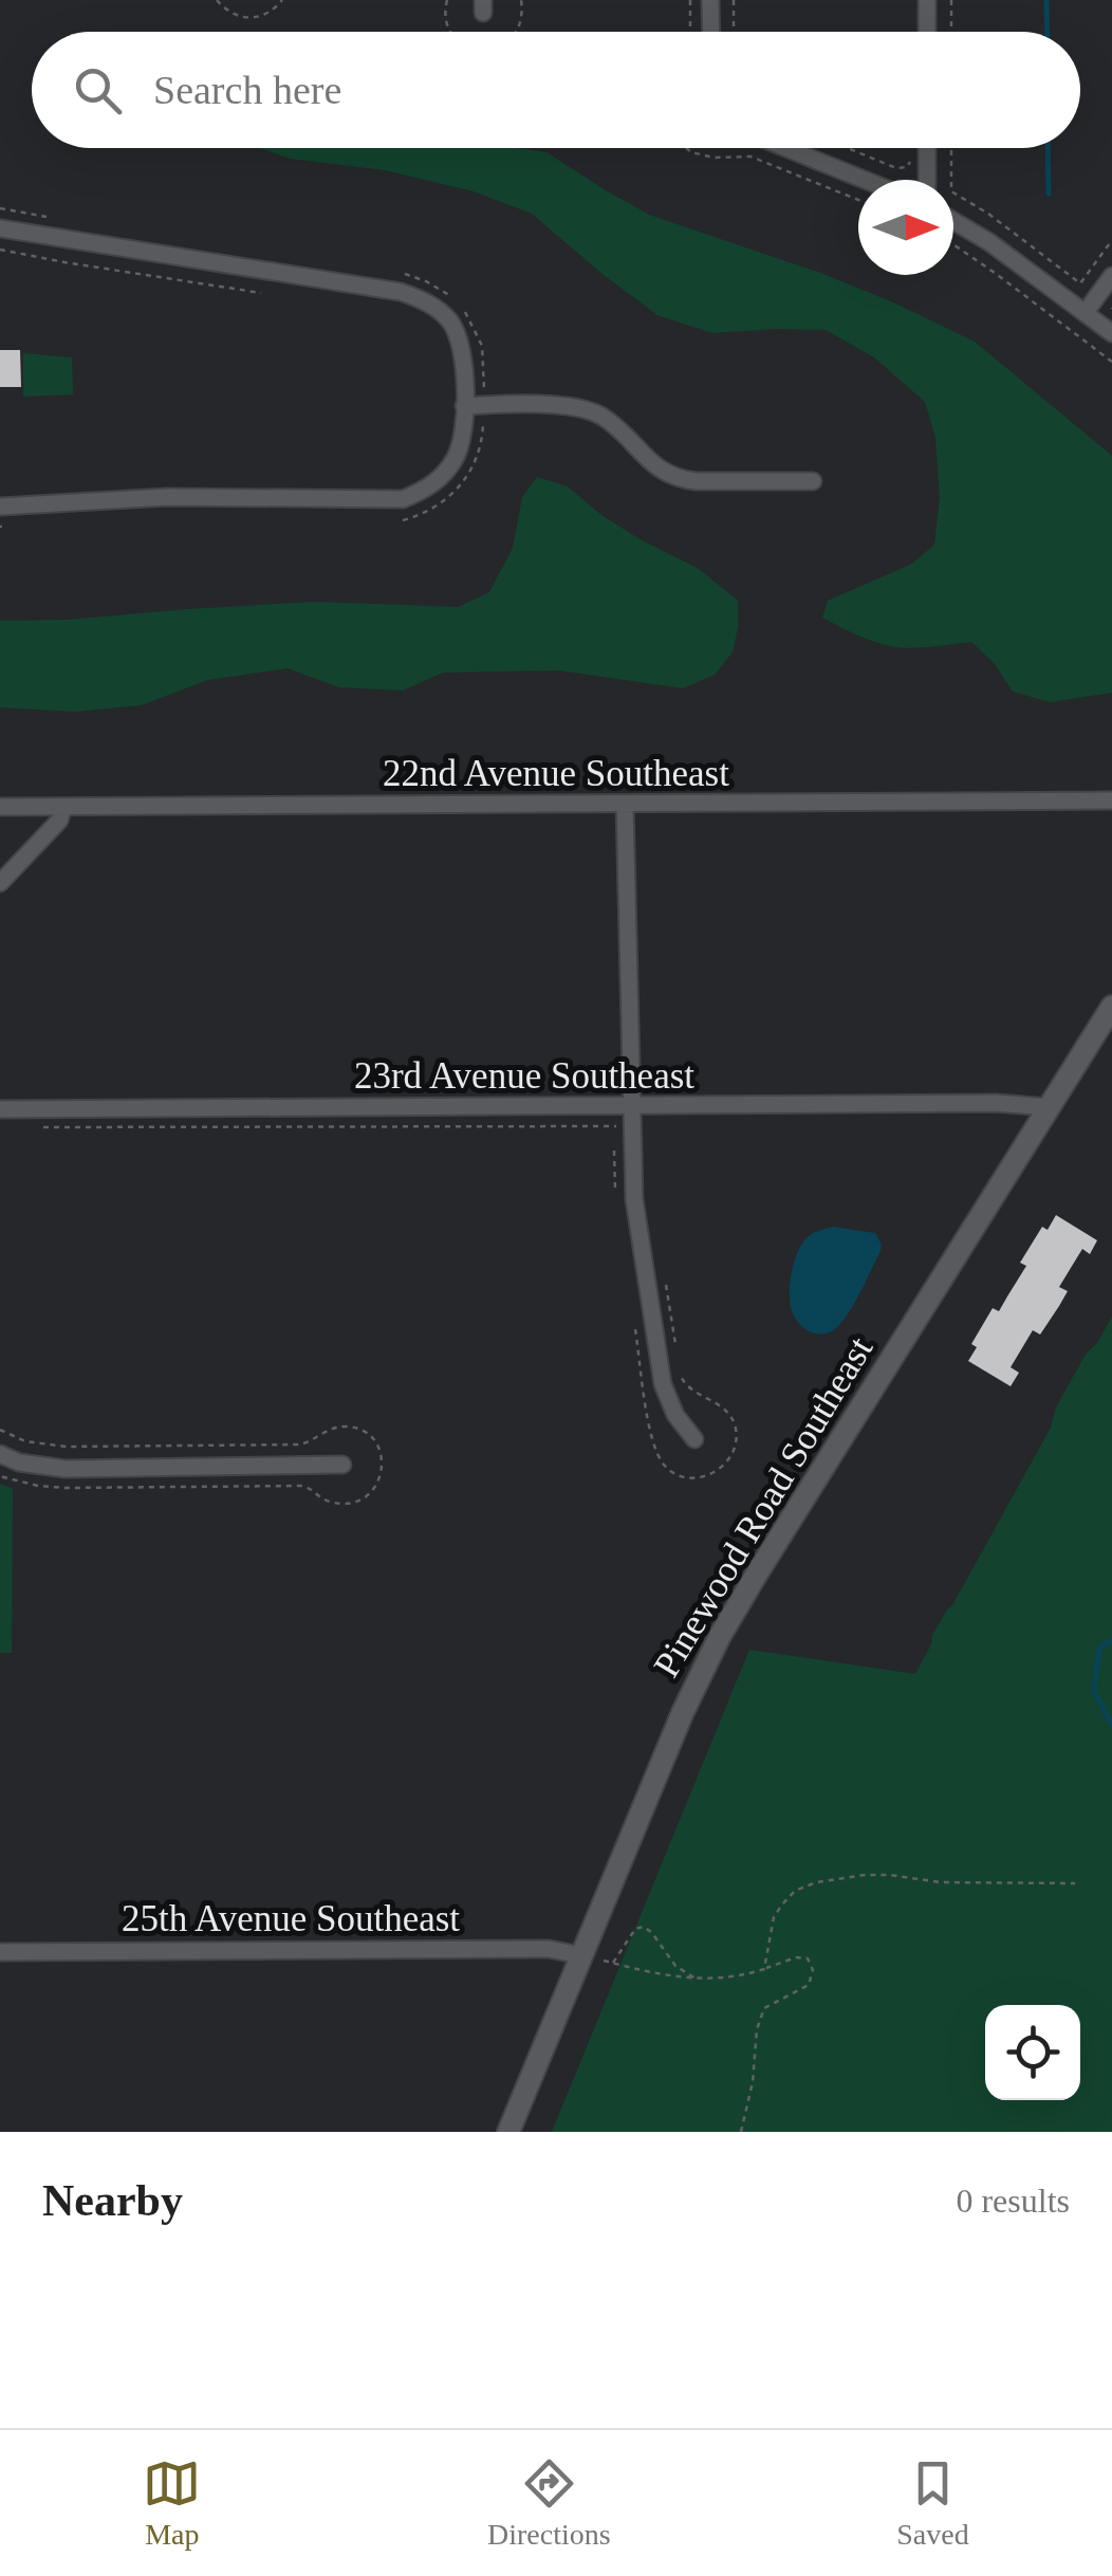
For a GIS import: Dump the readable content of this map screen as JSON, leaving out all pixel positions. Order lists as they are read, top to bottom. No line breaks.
{"streets":{"street":["22nd Avenue Southeast","23rd Avenue Southeast","Pinewood Road Southeast","25th Avenue Southeast"]},"crossings":[["23rd Avenue Southeast","Pinewood Road Southeast"],["Pinewood Road Southeast","25th Avenue Southeast"]],"north":"right","page":{"search":"Search here","heading":["Nearby","0 results"],"nav":["Map","Directions","Saved"]}}
